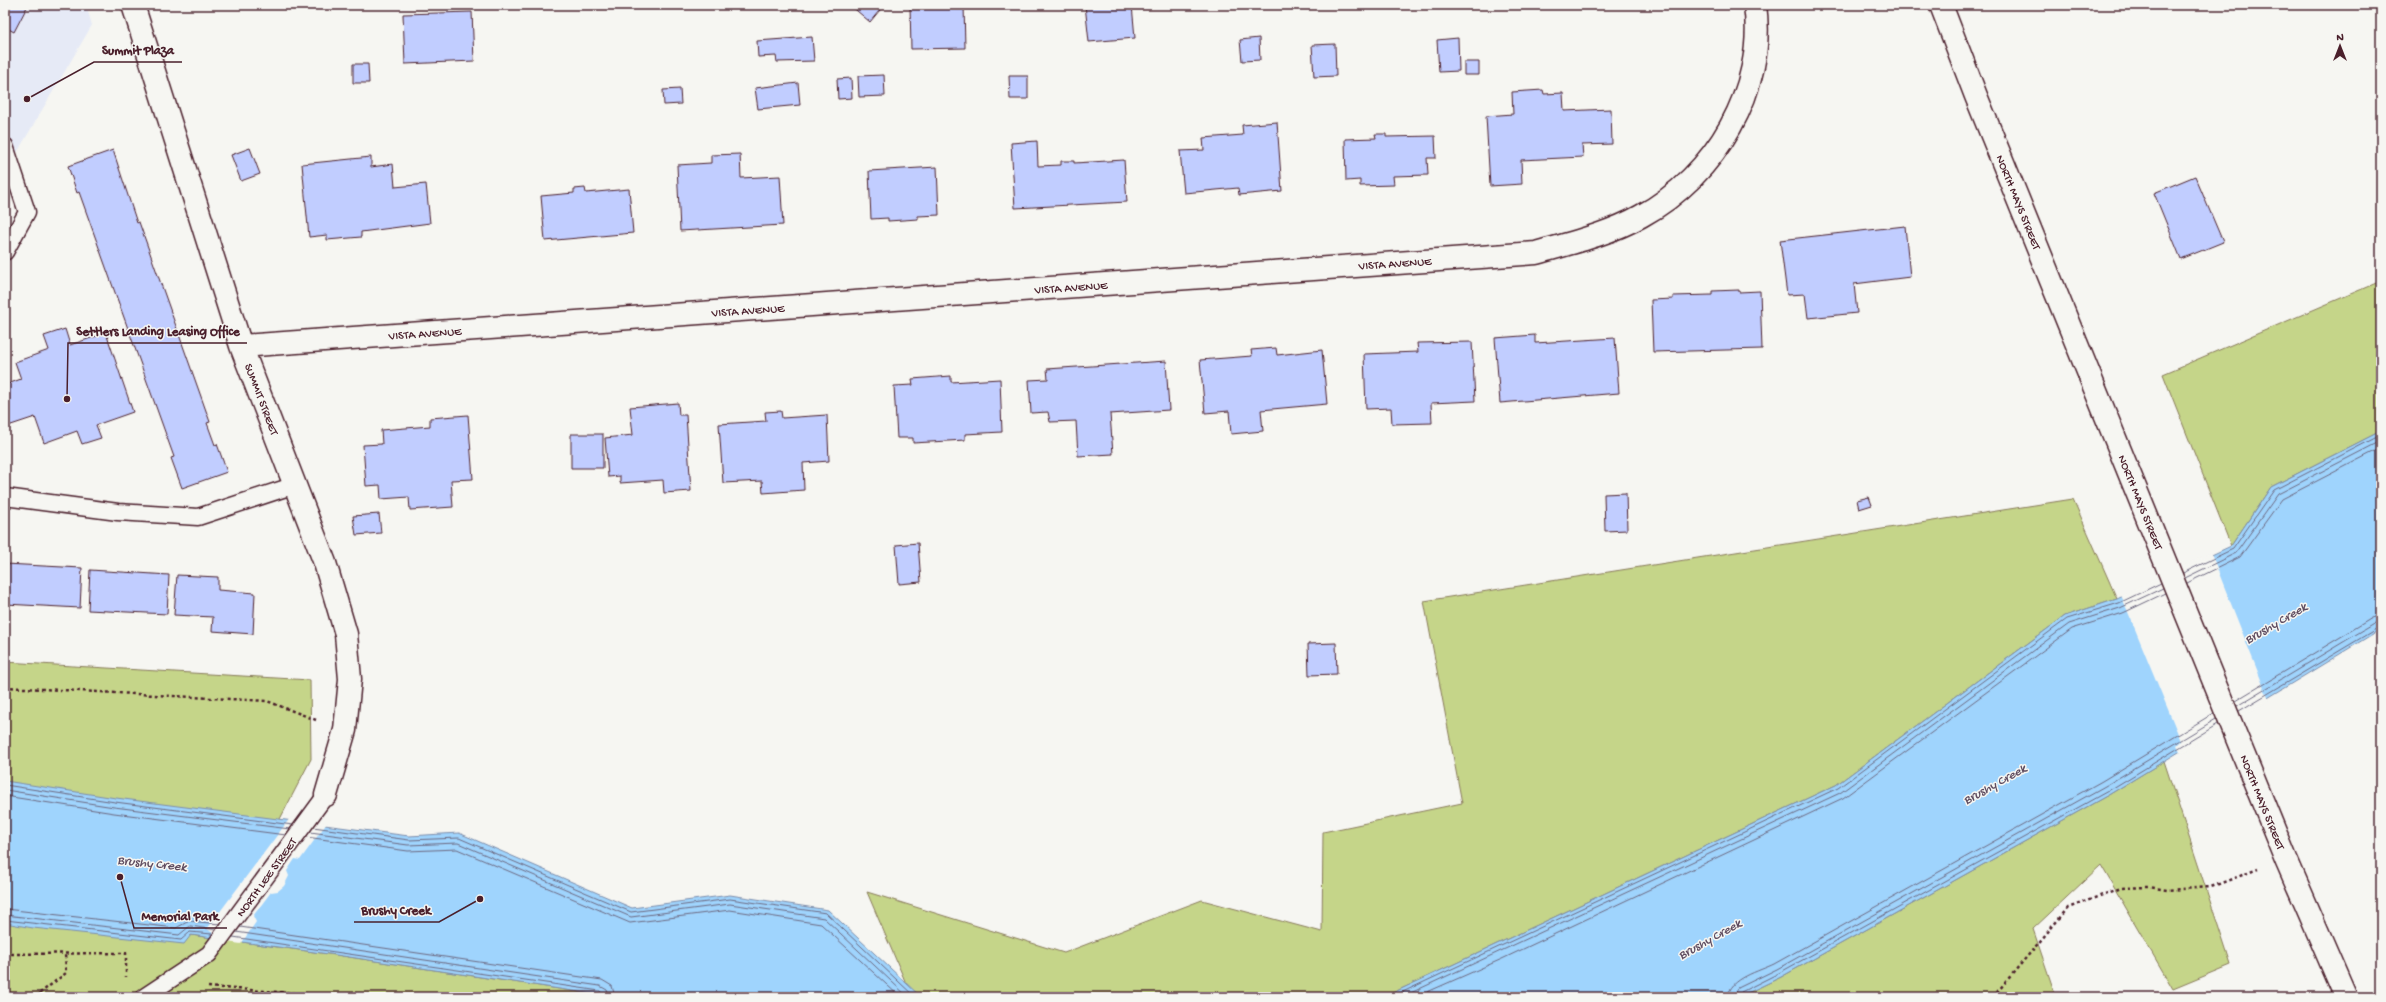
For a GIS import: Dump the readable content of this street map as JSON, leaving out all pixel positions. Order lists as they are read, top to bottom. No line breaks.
{"streets":{"street":["NORTH MAYS STREET","VISTA AVENUE","SUMMIT STREET"],"lane":["NORTH LEE STREET"]},"crossings":[["VISTA AVENUE","SUMMIT STREET"],["SUMMIT STREET","NORTH LEE STREET"]],"water":["Brushy Creek"],"places":["Summit Plaza","Settlers Landing Leasing Office","Memorial Park","Brushy Creek"],"north":"top"}
